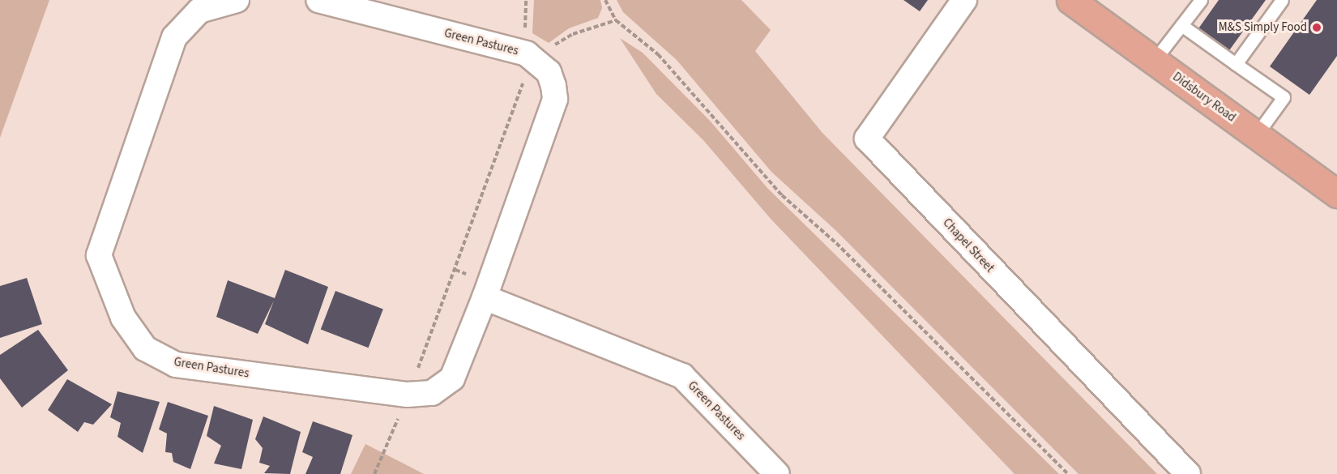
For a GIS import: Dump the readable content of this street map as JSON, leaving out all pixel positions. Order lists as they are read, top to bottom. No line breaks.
{"streets":{"main road":["Didsbury Road"],"street":["Green Pastures","Chapel Street"]},"places":["M&S Simply Food"]}
